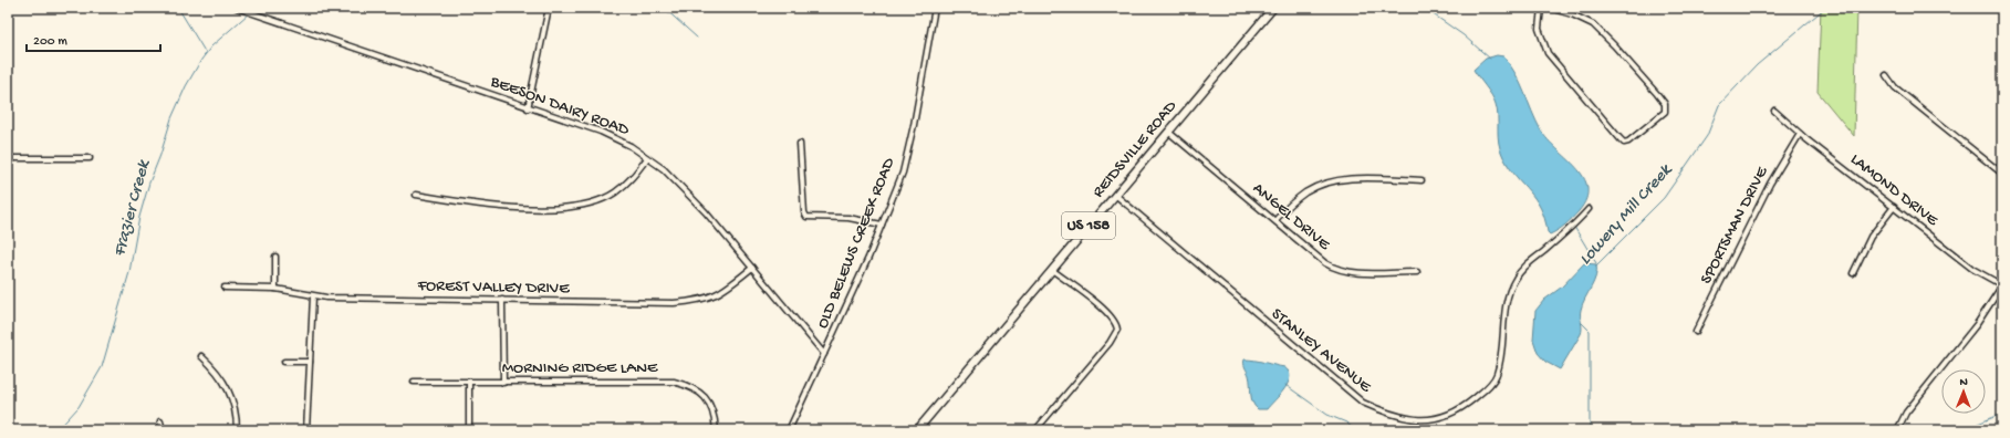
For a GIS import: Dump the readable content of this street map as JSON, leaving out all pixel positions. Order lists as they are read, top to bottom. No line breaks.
{"streets":{"highway":["REIDSVILLE ROAD","US 158"],"street":["BEESON DAIRY ROAD","LAMOND DRIVE","ANGEL DRIVE","SPORTSMAN DRIVE","OLD BELEWS CREEK ROAD","FOREST VALLEY DRIVE","STANLEY AVENUE","MORNING RIDGE LANE"]},"crossings":[["BEESON DAIRY ROAD","OLD BELEWS CREEK ROAD"],["BEESON DAIRY ROAD","FOREST VALLEY DRIVE"],["REIDSVILLE ROAD","ANGEL DRIVE"],["REIDSVILLE ROAD","STANLEY AVENUE"],["LAMOND DRIVE","SPORTSMAN DRIVE"]],"water":["Frazier Creek","Lowery Mill Creek"],"scale_bar":"200 m","north":"top"}
